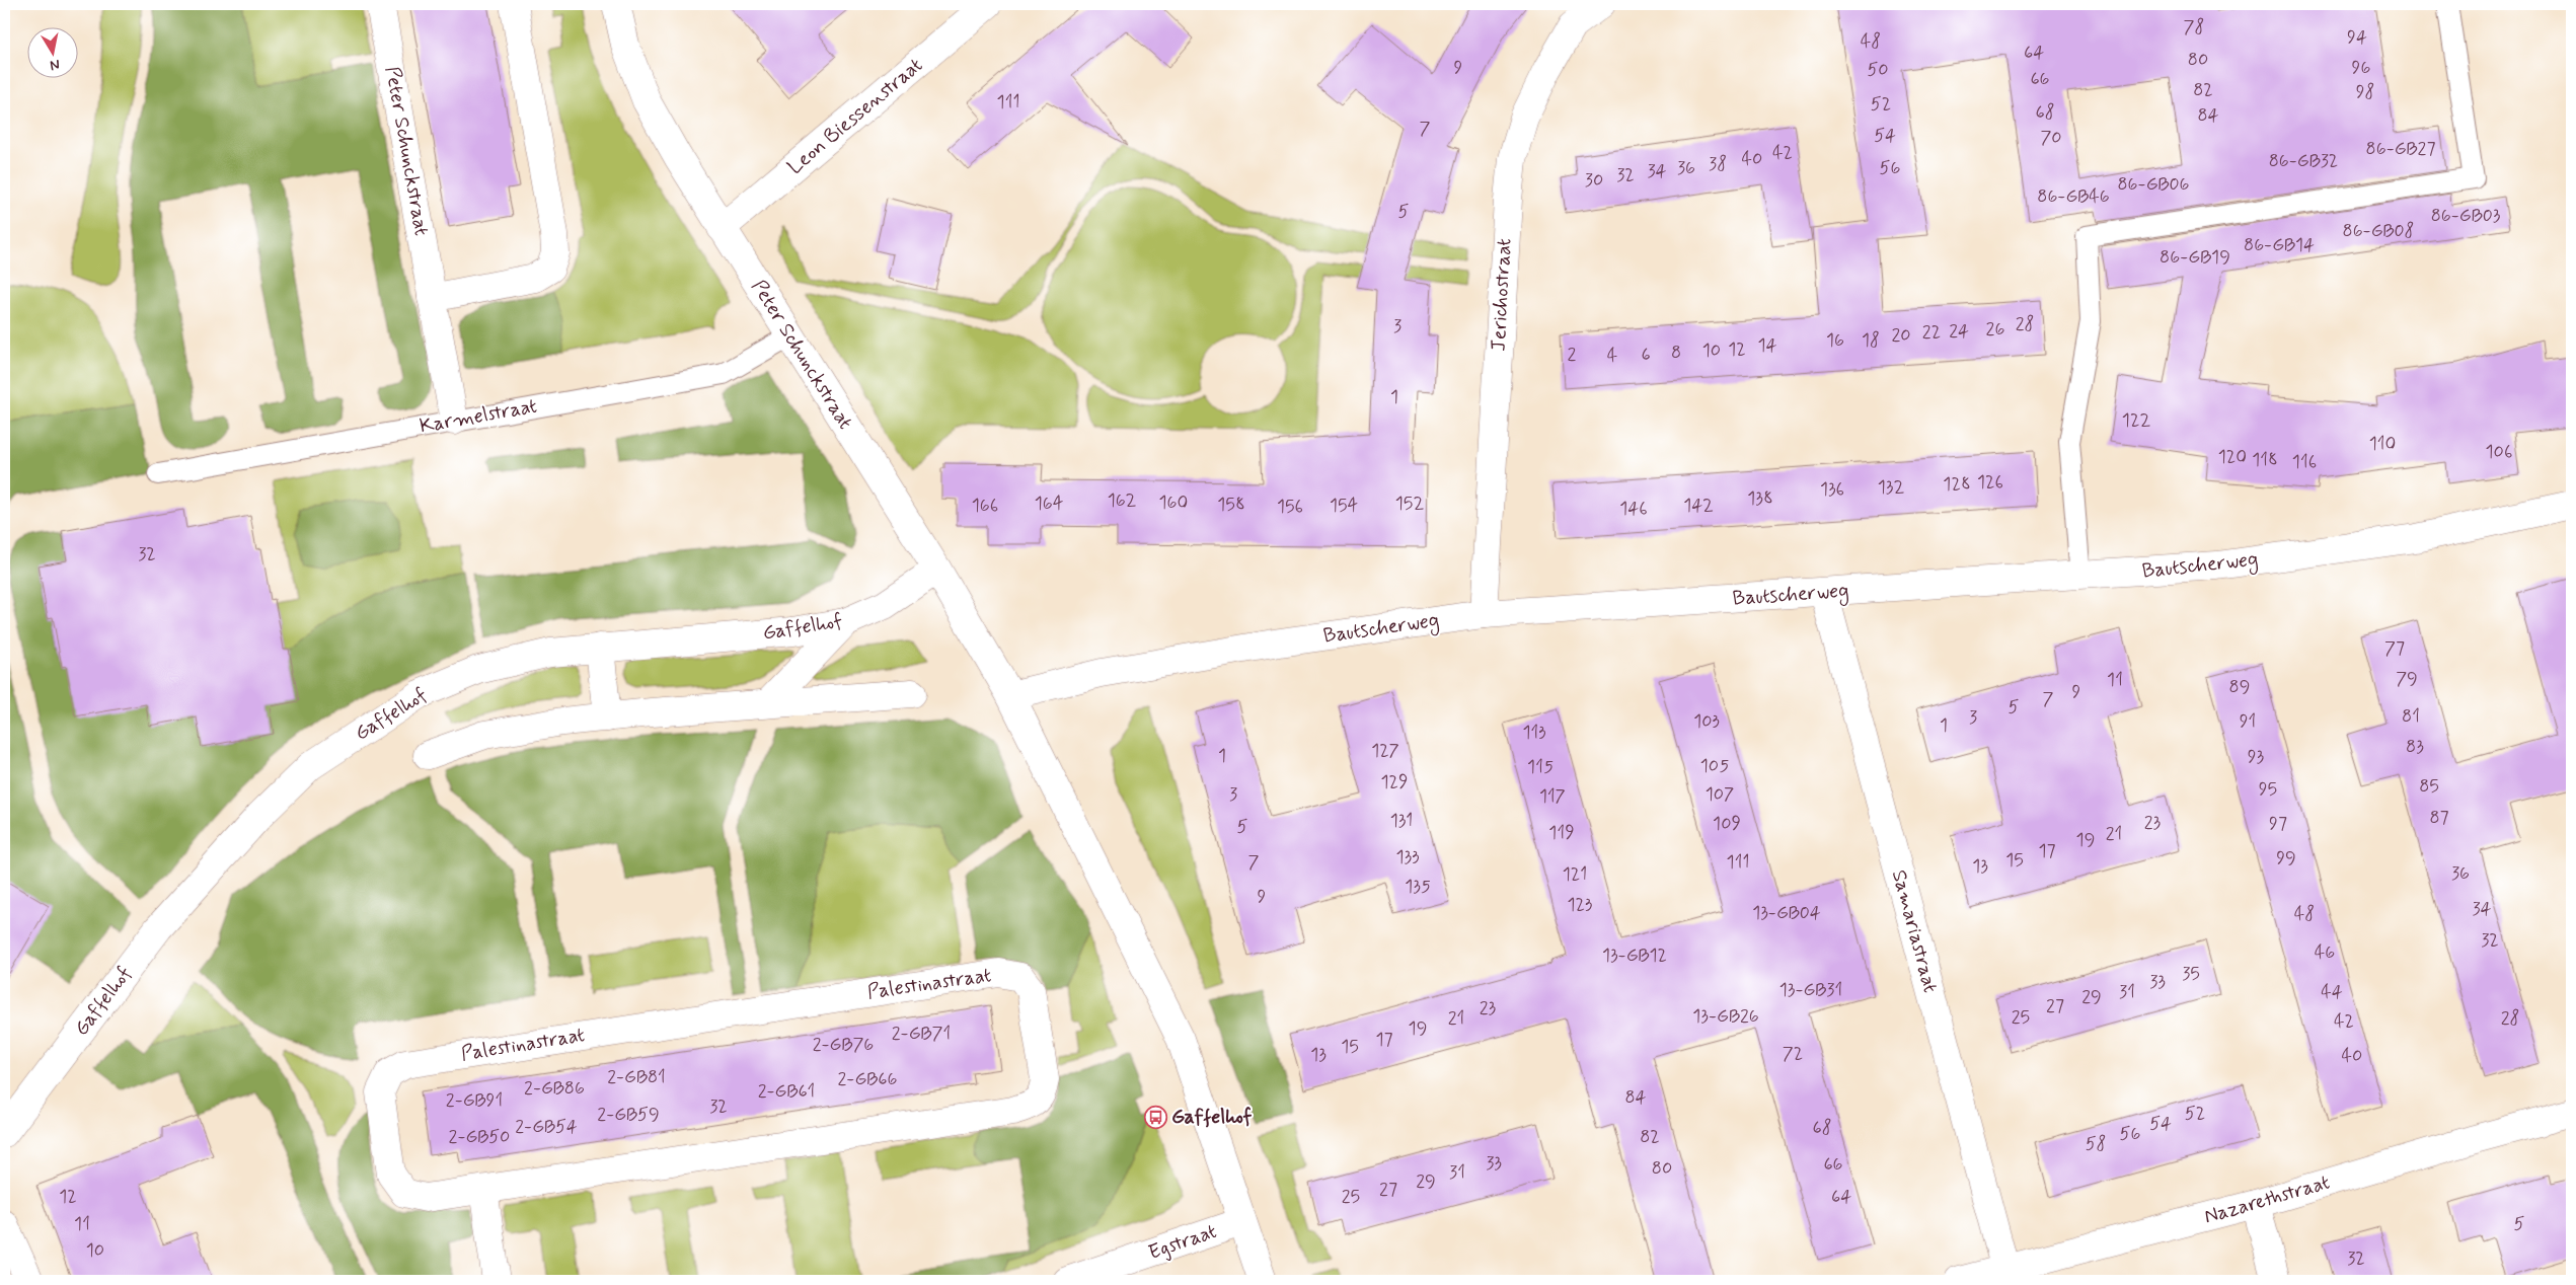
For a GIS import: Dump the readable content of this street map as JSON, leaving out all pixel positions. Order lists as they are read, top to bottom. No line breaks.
{"streets":{"street":["Leon Biessenstraat","Peter Schunckstraat","Jerichostraat","Bautscherweg","Gaffelhof","Samariastraat","Palestinastraat","Nazarethstraat","Egstraat"],"lane":["Karmelstraat"]},"crossings":[["Leon Biessenstraat","Peter Schunckstraat"],["Peter Schunckstraat","Karmelstraat"],["Peter Schunckstraat","Bautscherweg"],["Peter Schunckstraat","Gaffelhof"],["Jerichostraat","Bautscherweg"],["Bautscherweg","Samariastraat"],["Samariastraat","Nazarethstraat"]],"places":{"bus stop":["Gaffelhof"]},"house_numbers":["78","94","48","64","80","9","96","50","66","82","98","111","52","68","84","7","54","70","86-GB27","42","40","86-GB32","38","36","56","34","32","30","86-GB06","86-GB46","5","86-GB03","86-GB08","86-GB14","86-GB19","28","3","26","24","22","20","16","18","14","12","10","8","2","6","4","1","122","110","106","120","118","116","126","128","132","136","138","162","160","164","152","158","166","154","142","156","146","32","77","79","11","89","9","7","5","81","3","103","91","1","113","83","127","1","93","105","115","129","85","95","3","107","117","87","131","23","109","97","5","119","21","19","17","133","99","15","7","111","13","36","121","135","9","123","34","13-GB04","48","32","46","13-GB12","35","33","13-GB31","31","44","29","27","23","13-GB26","25","21","28","42","19","2-GB71","17","2-GB76","15","72","13","40","2-GB81","2-GB66","2-GB86","2-GB61","84","2-GB91","32","52","2-GB59","54","2-GB54","68","56","2-GB50","82","58","33","66","80","31","29","27","12","25","64","11","5","10","32"],"north":"bottom"}
